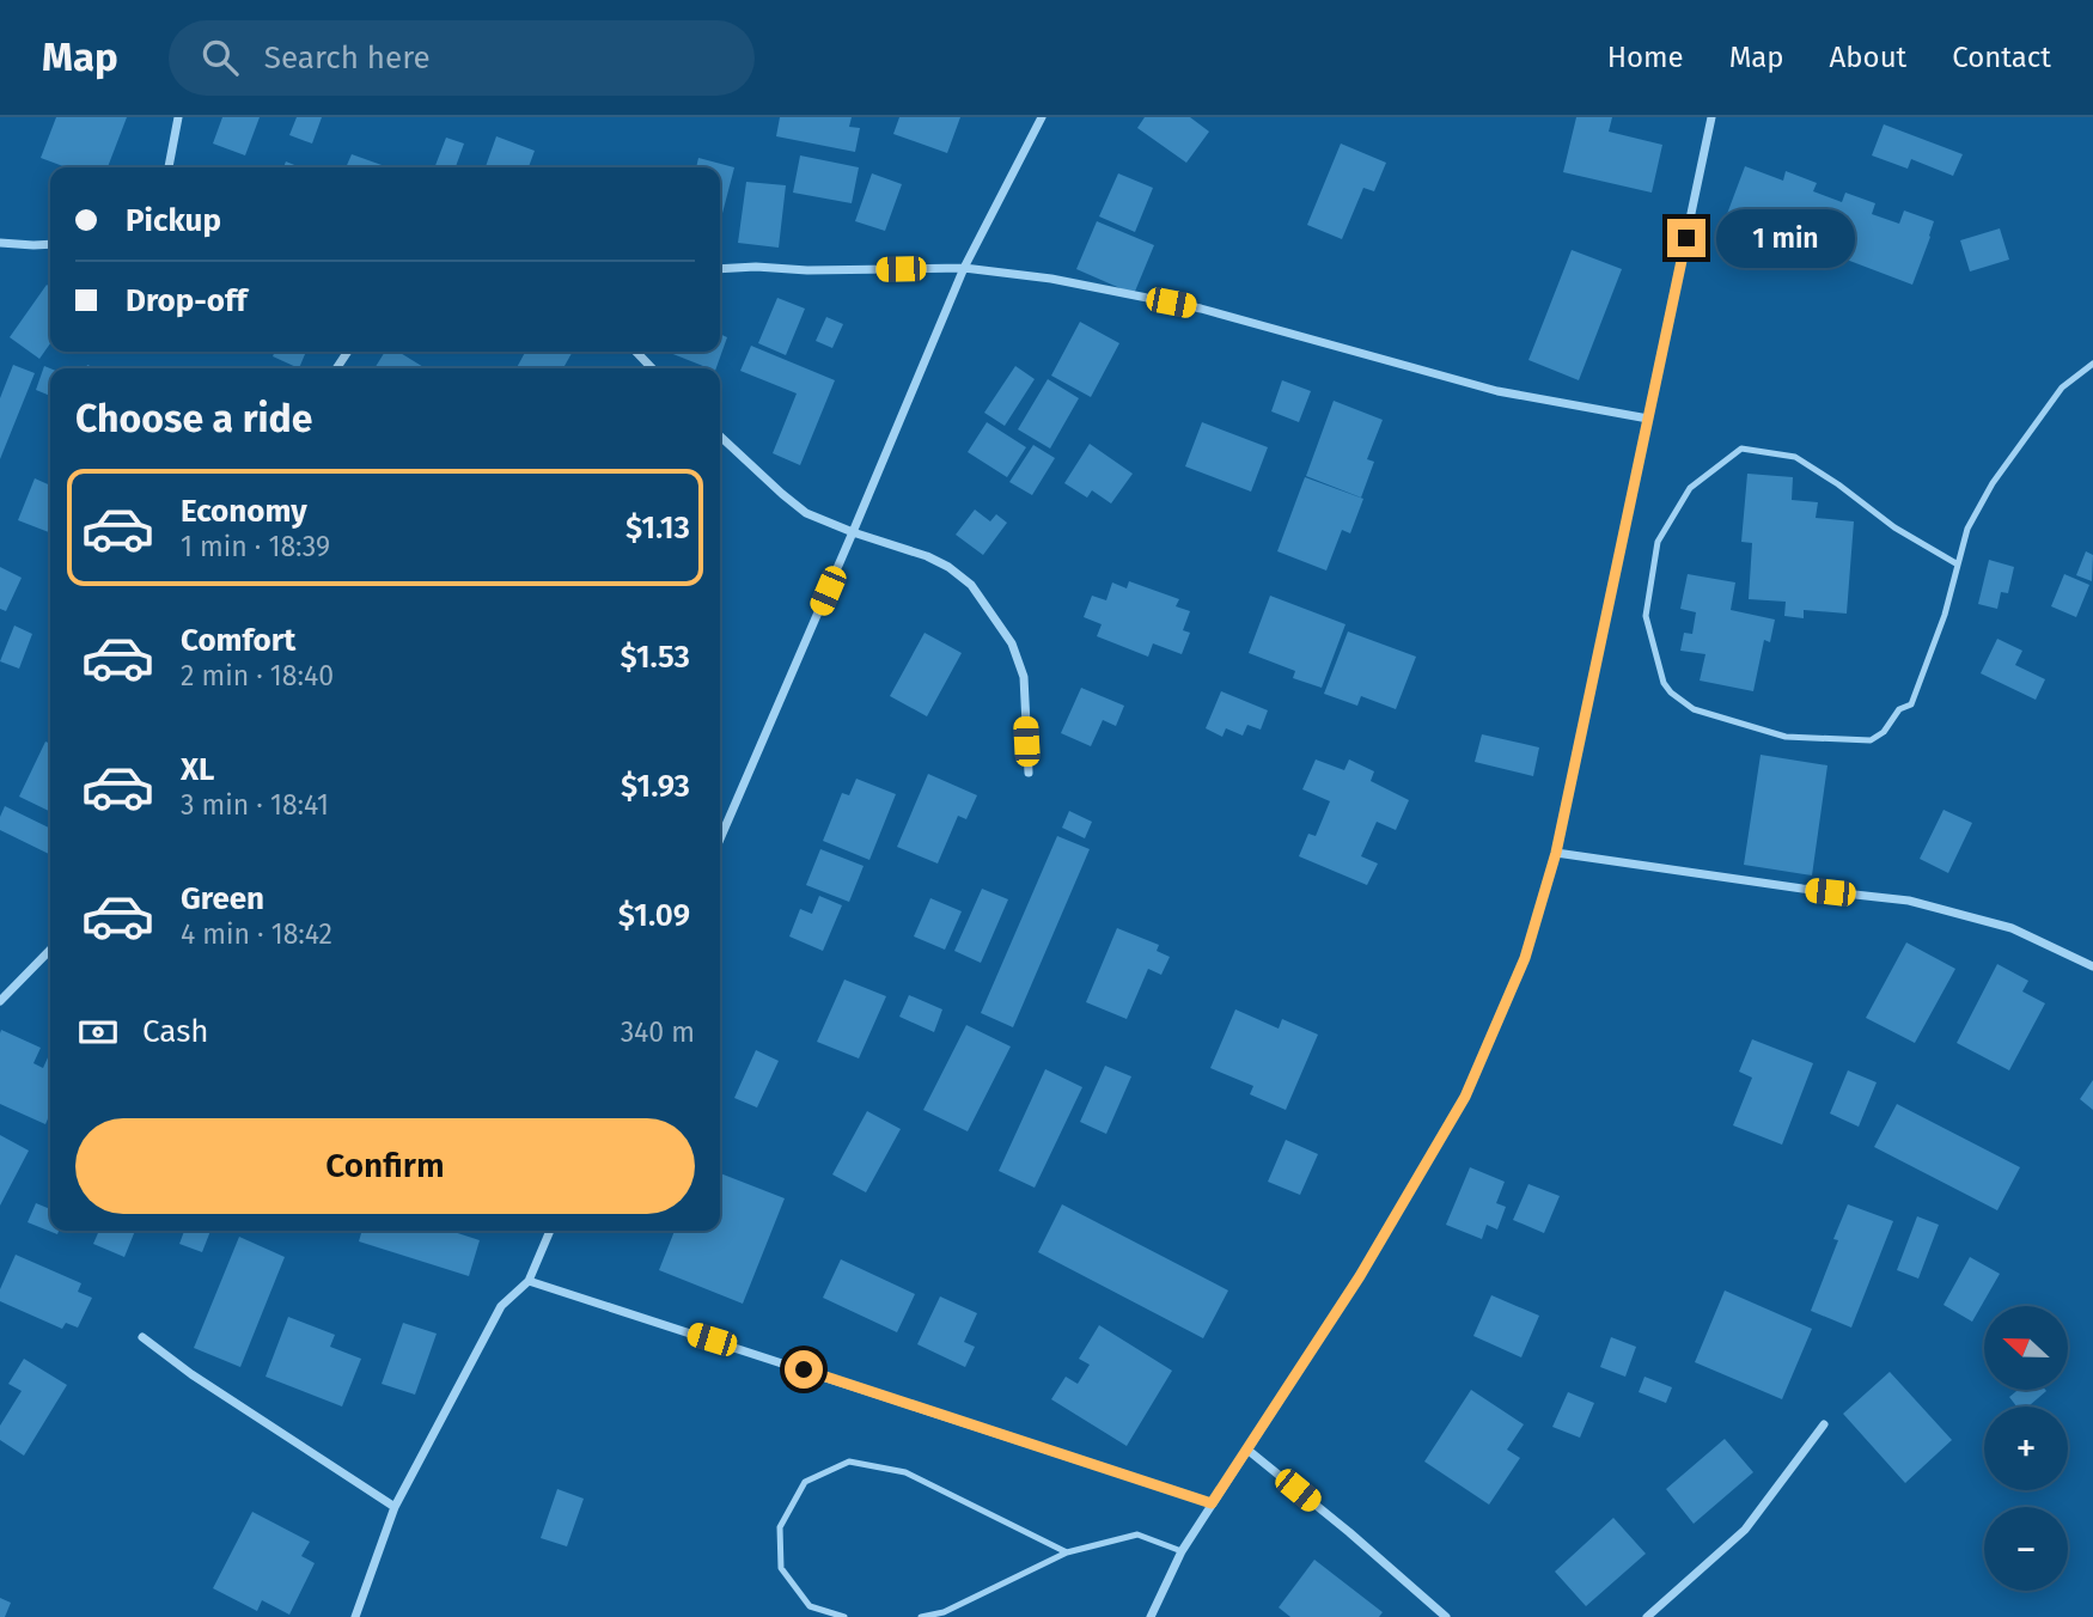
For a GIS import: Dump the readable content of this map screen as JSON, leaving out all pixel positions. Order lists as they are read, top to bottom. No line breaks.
{"north":"left","page":{"header":"Map","search":"Search here","nav":["Home","Map","About","Contact"],"banner":["Pickup","Drop-off"],"bubble":"1 min","heading":"Choose a ride","list":[{"name":"Economy","note":"1 min · 18:39","value":"$1.13"},{"name":"Comfort","note":"2 min · 18:40","value":"$1.53"},{"name":"XL","note":"3 min · 18:41","value":"$1.93"},{"name":"Green","note":"4 min · 18:42","value":"$1.09"}],"pay":["Cash","340 m"],"buttons":"Confirm","map_buttons":["+","−"]}}
